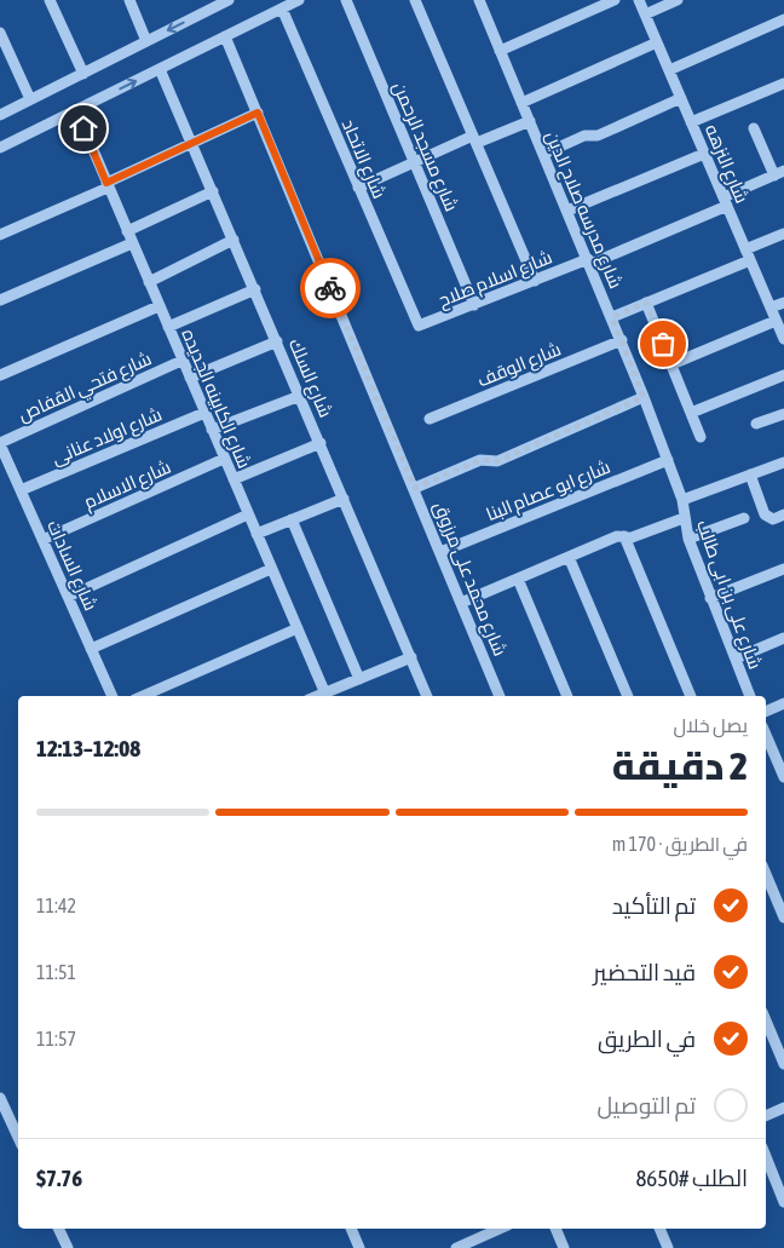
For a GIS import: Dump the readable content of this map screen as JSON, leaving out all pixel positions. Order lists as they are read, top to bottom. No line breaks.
{"streets":{"street":["شارع مسجد الرحمن","شارع الاتحاد","شارع النزهه","شارع مدرسه صلاح الدين","شارع اسلام صلاح","شارع الوقف","شارع السلك","شارع فتحي القفاص","شارع الكابينه الجديده","شارع اولاد عنانى","شارع الاسلام","شارع ابو عصام البنا","شارع السادات","شارع محمد على مرزوق","شارع على بن ابى طالب"]},"crossings":[["شارع مسجد الرحمن","شارع اسلام صلاح"],["شارع الاتحاد","شارع اسلام صلاح"],["شارع النزهه","شارع اسلام صلاح"],["شارع مدرسه صلاح الدين","شارع اسلام صلاح"],["شارع مدرسه صلاح الدين","شارع الوقف"],["شارع مدرسه صلاح الدين","شارع ابو عصام البنا"],["شارع مدرسه صلاح الدين","شارع على بن ابى طالب"],["شارع فتحي القفاص","شارع الكابينه الجديده"],["شارع فتحي القفاص","شارع السادات"],["شارع الكابينه الجديده","شارع اولاد عنانى"],["شارع الكابينه الجديده","شارع الاسلام"],["شارع اولاد عنانى","شارع السادات"],["شارع الاسلام","شارع السادات"],["شارع ابو عصام البنا","شارع محمد على مرزوق"]],"page":{"heading":["2 دقيقة","يصل خلال","12:08–12:13"],"panel":["الطلب #8650","$7.76"],"bar":"في الطريق · 170 m","list":[["تم التأكيد","11:42"],["قيد التحضير","11:51"],["في الطريق","11:57"],"تم التوصيل"]}}
